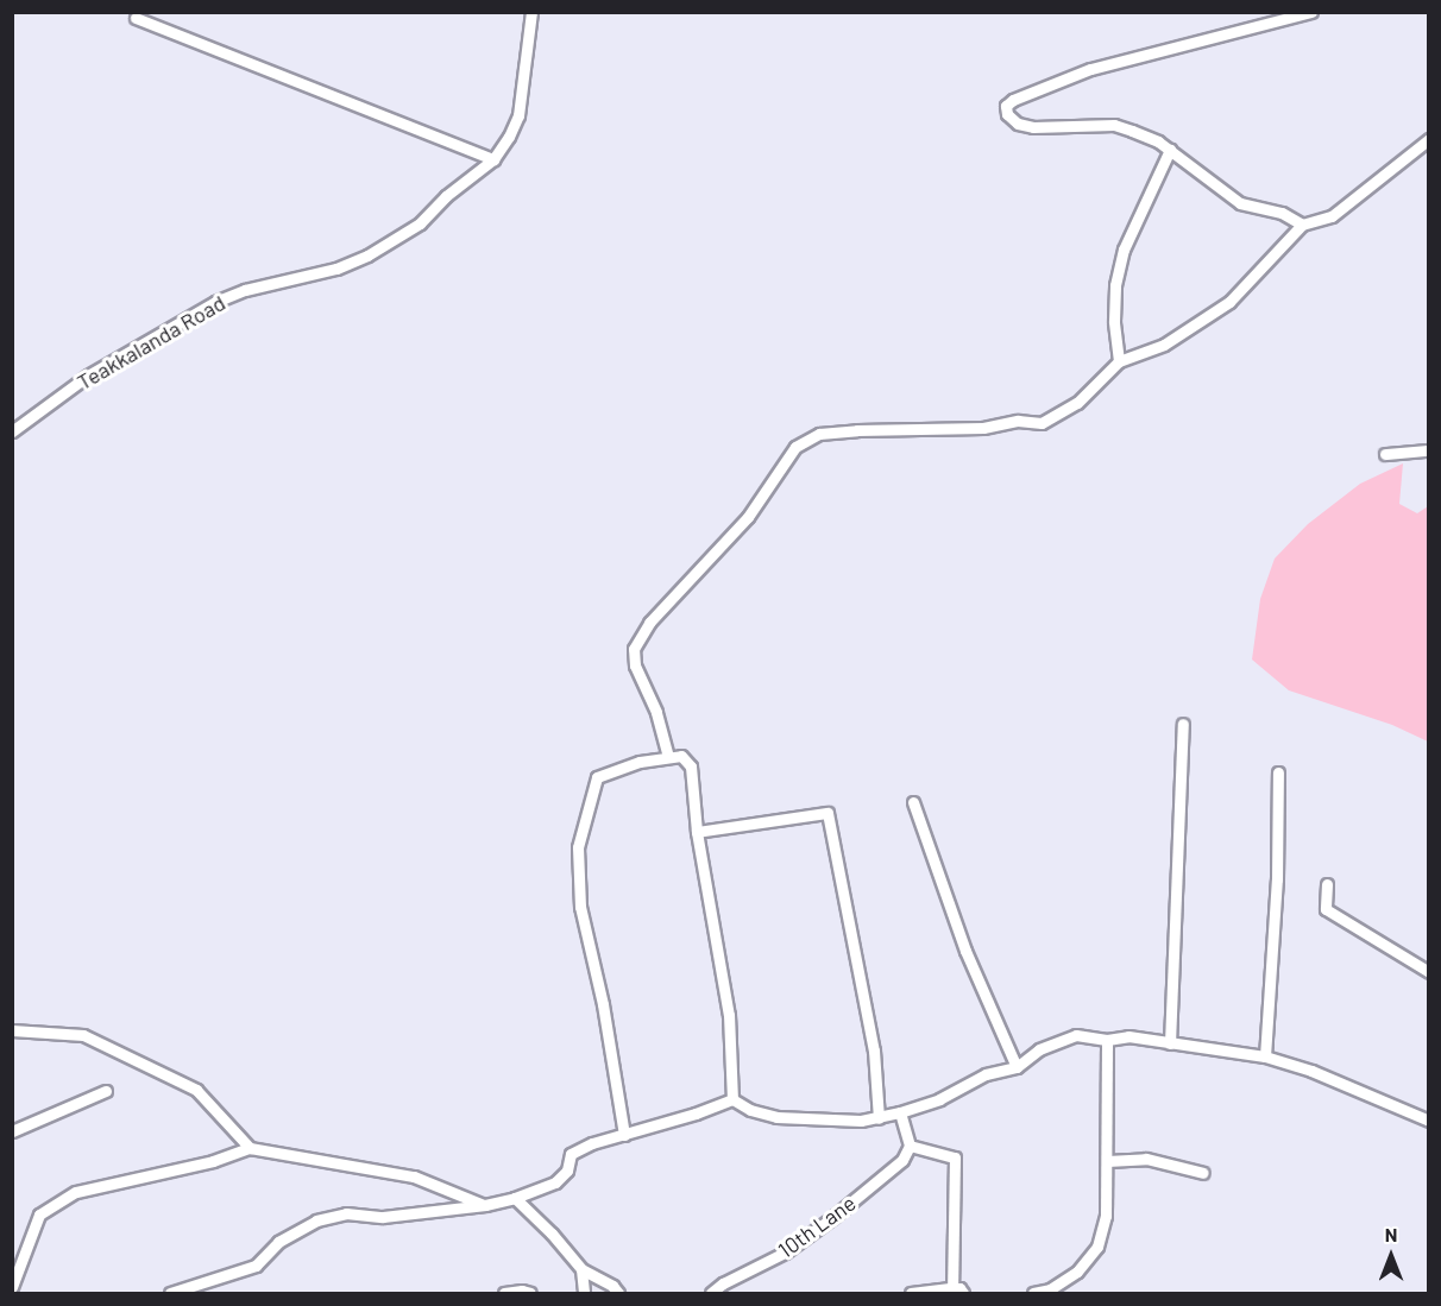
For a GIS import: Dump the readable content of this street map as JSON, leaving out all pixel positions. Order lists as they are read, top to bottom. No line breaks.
{"streets":{"street":["Teakkalanda Road","10th Lane"]},"north":"top"}
